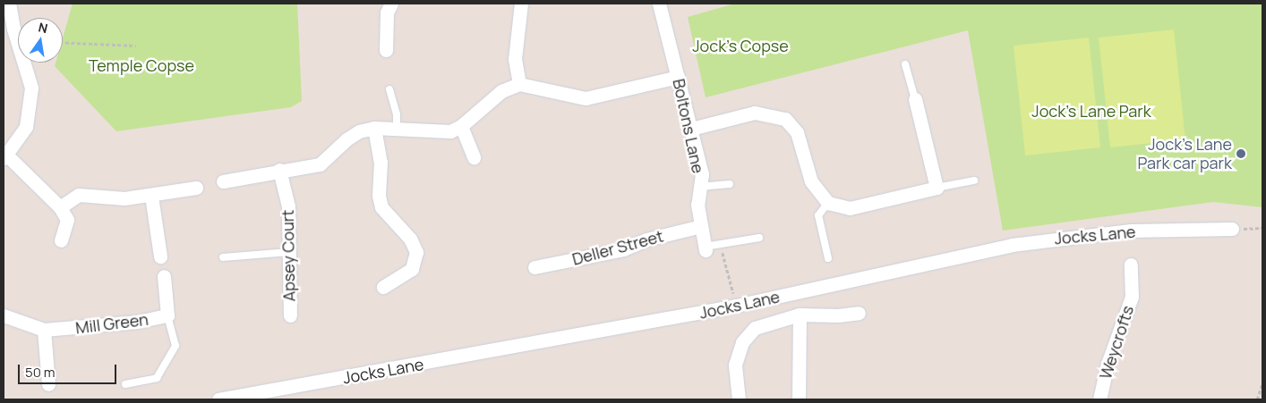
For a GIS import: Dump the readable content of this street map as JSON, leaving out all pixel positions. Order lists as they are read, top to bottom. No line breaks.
{"streets":{"street":["Boltons Lane","Jocks Lane","Deller Street","Apsey Court","Mill Green","Weycrofts"]},"crossings":[["Boltons Lane","Deller Street"]],"parks":["Jock's Copse","Temple Copse","Jock's Lane Park"],"places":["Jock's Lane Park car park"],"scale_bar":"50 m","north":"top"}
